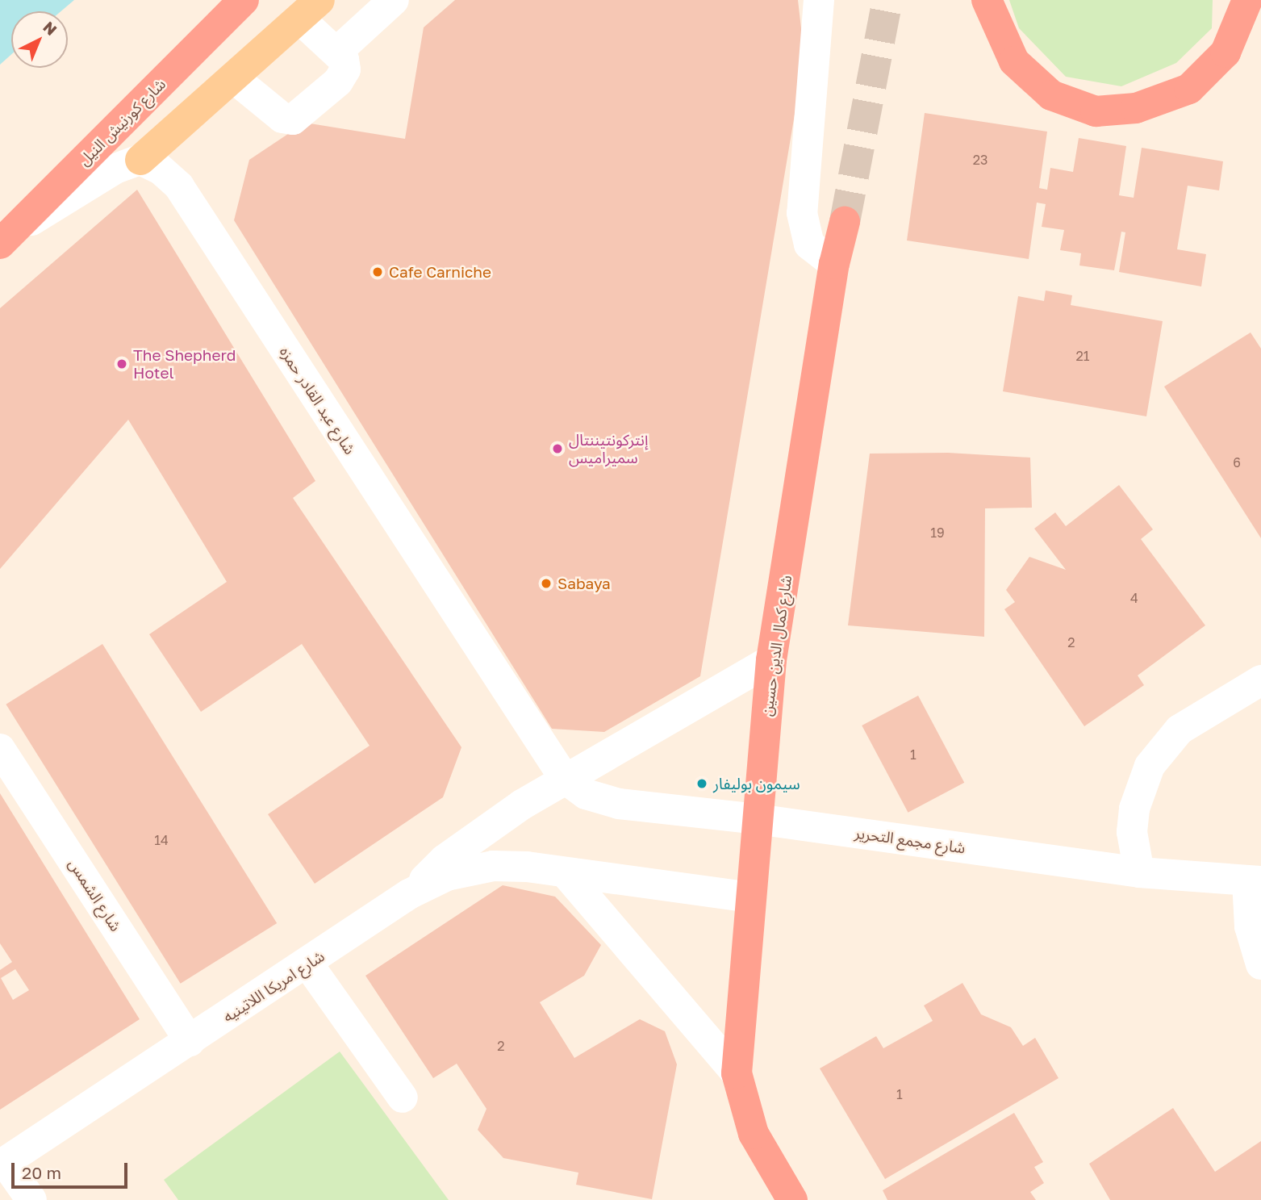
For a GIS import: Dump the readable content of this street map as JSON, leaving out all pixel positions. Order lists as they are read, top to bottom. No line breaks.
{"streets":{"highway":["شارع كورنيش النيل","شارع كمال الدين حسين"],"street":["شارع عبد القادر حمزه","شارع مجمع التحرير","شارع الشمس","شارع امريكا اللاتينيه"]},"crossings":[["شارع عبد القادر حمزه","شارع مجمع التحرير"],["شارع كمال الدين حسين","شارع مجمع التحرير"],["شارع كمال الدين حسين","شارع امريكا اللاتينيه"],["شارع الشمس","شارع امريكا اللاتينيه"]],"places":["Cafe Carniche","The Shepherd Hotel","إنتركونتيننتال سميراميس","Sabaya","سيمون بوليفار"],"house_numbers":["23","21","6","19","4","2","1","14","2","1"],"scale_bar":"20 m","north":"top right"}
